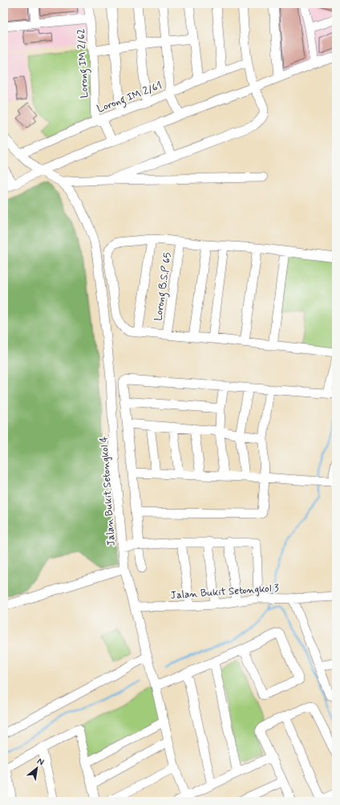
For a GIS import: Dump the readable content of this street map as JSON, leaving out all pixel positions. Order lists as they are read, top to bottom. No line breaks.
{"streets":{"street":["Lorong IM 2/62","Lorong IM 2/61","Lorong B.S.P 65","Jalan Bukit Setongkol 4","Jalan Bukit Setongkol 3"]},"crossings":[["Lorong IM 2/62","Lorong IM 2/61"],["Jalan Bukit Setongkol 4","Jalan Bukit Setongkol 3"]],"north":"top right"}
